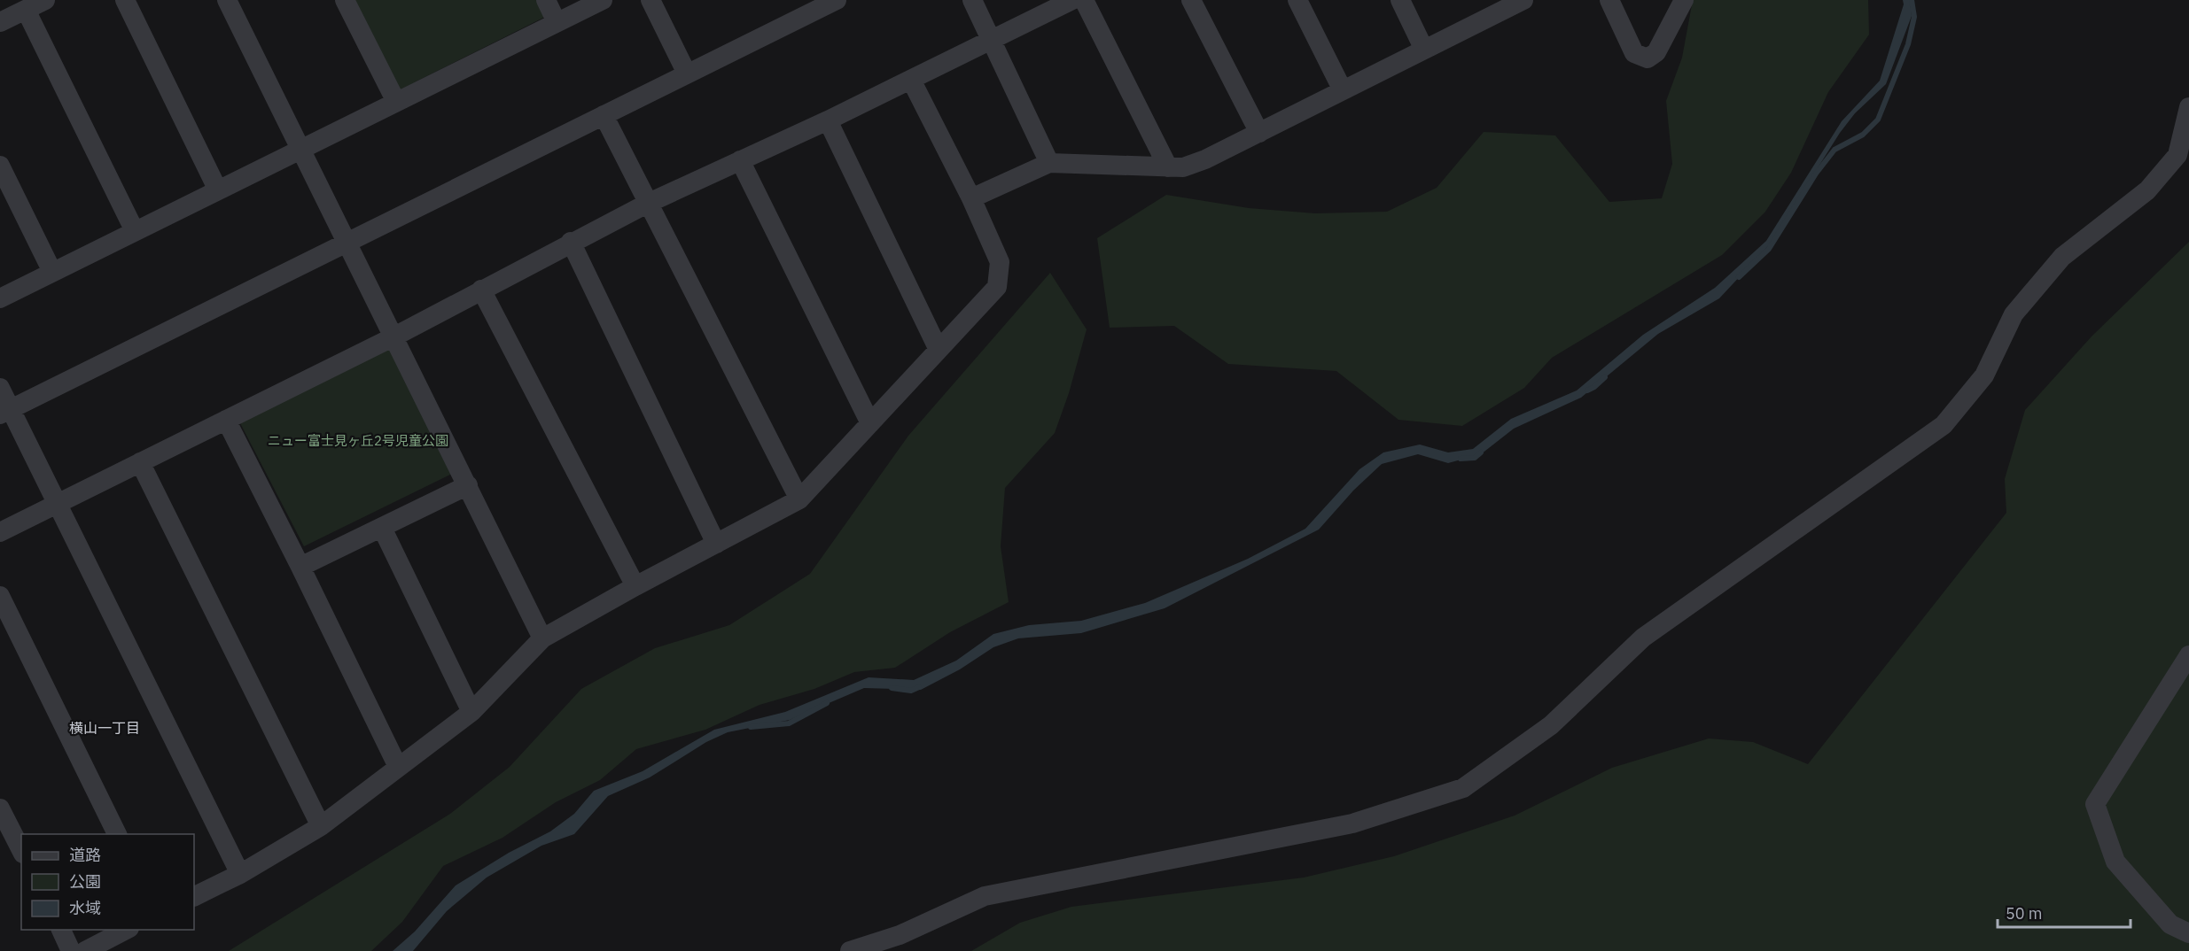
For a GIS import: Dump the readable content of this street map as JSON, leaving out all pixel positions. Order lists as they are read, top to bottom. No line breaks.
{"districts":["横山一丁目"],"parks":["ニュー富士見ヶ丘2号児童公園"],"legend":["道路","公園","水域"],"scale_bar":"50 m"}
